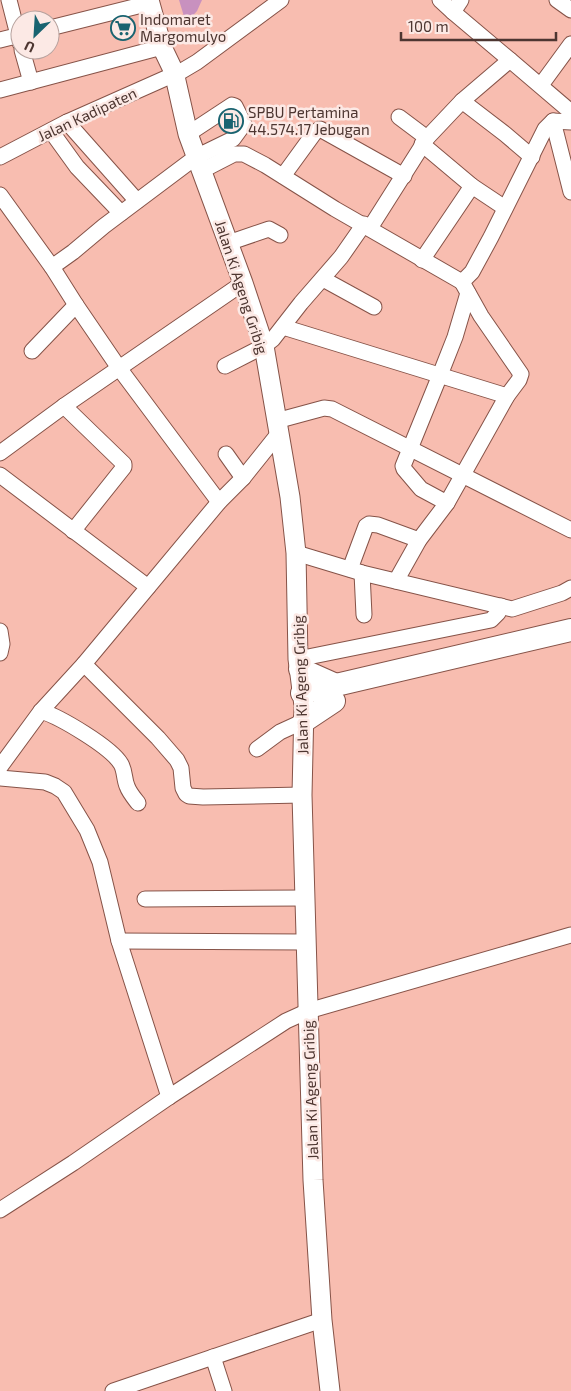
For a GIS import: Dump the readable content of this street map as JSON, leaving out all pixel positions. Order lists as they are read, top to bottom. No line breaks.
{"streets":{"main road":["Jalan Ki Ageng Gribig"],"street":["Jalan Kadipaten"]},"crossings":[["Jalan Kadipaten","Jalan Ki Ageng Gribig"]],"places":{"supermarket":["Indomaret Margomulyo"],"fuel station":["SPBU Pertamina 44.574.17 Jebugan"]},"scale_bar":"100 m","north":"bottom left"}
